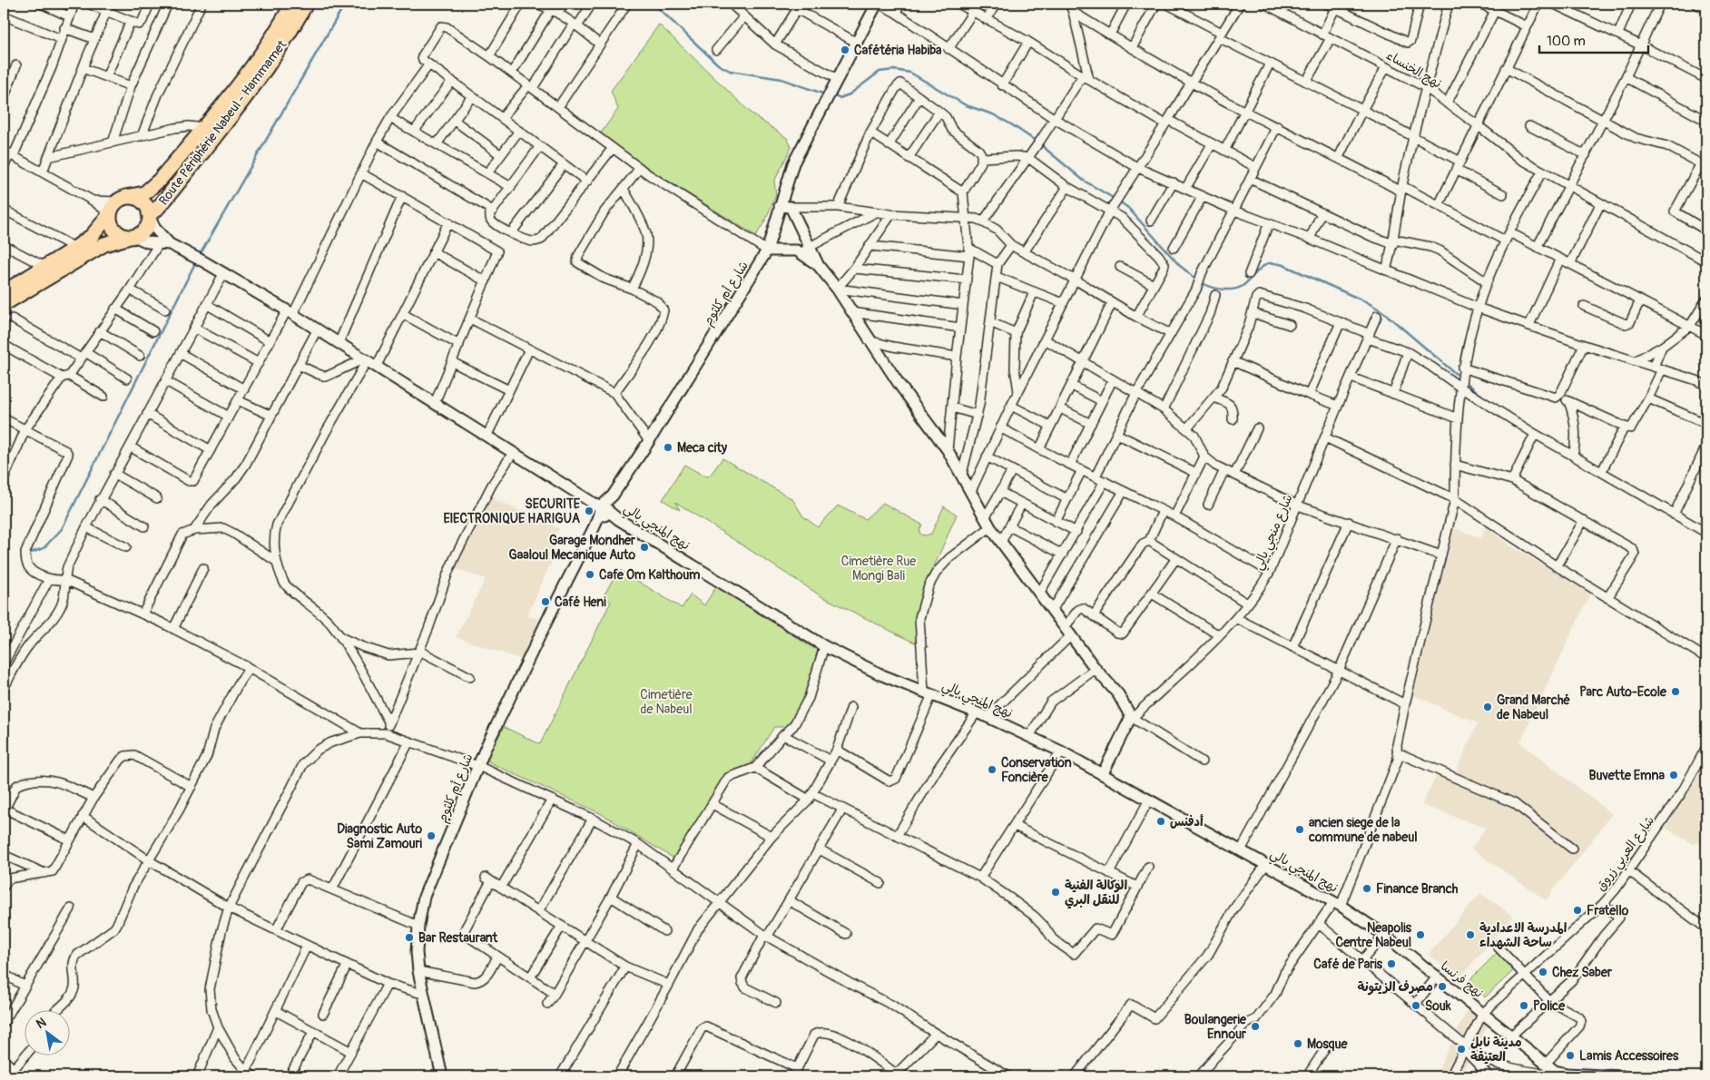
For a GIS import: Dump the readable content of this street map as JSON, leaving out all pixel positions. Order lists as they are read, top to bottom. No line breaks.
{"streets":{"highway":["Route Périphérie Nabeul - Hammamet"],"street":["نهج الخنساء","شارع أم كلثوم","نهج المنجي بالي","شارع منجي بالي","شارع العربي زروق","نهج فرنسا"]},"crossings":[["شارع أم كلثوم","نهج المنجي بالي"],["نهج المنجي بالي","نهج فرنسا"],["شارع العربي زروق","نهج فرنسا"]],"parks":["Cimetière Rue Mongi Bali","Cimetière de Nabeul"],"places":["Cafétéria Habiba","Meca city","SECURITE ElECTRONIQUE HARIGUA","Garage Mondher Gaaloul Mecanique Auto","Cafe Om Kalthoum","Café Heni","Parc Auto-Ecole","Grand Marché de Nabeul","Conservation Foncière","Buvette Emna","أدفنس","ancien siege de la commune de nabeul","Diagnostic Auto Sami Zamouri","Finance Branch","الوكالة الفنية للنقل البري","Fratello","Neapolis Centre Nabeul","المدرسة الاعدادية ساحة الشهداء","Bar Restaurant","Café de Paris","Chez Saber","مصرف الزيتونة","Souk","Police","Boulangerie Ennour","Mosque","مدينة نابل العتيقة","Lamis Accessoires"],"scale_bar":"100 m","north":"top left"}
